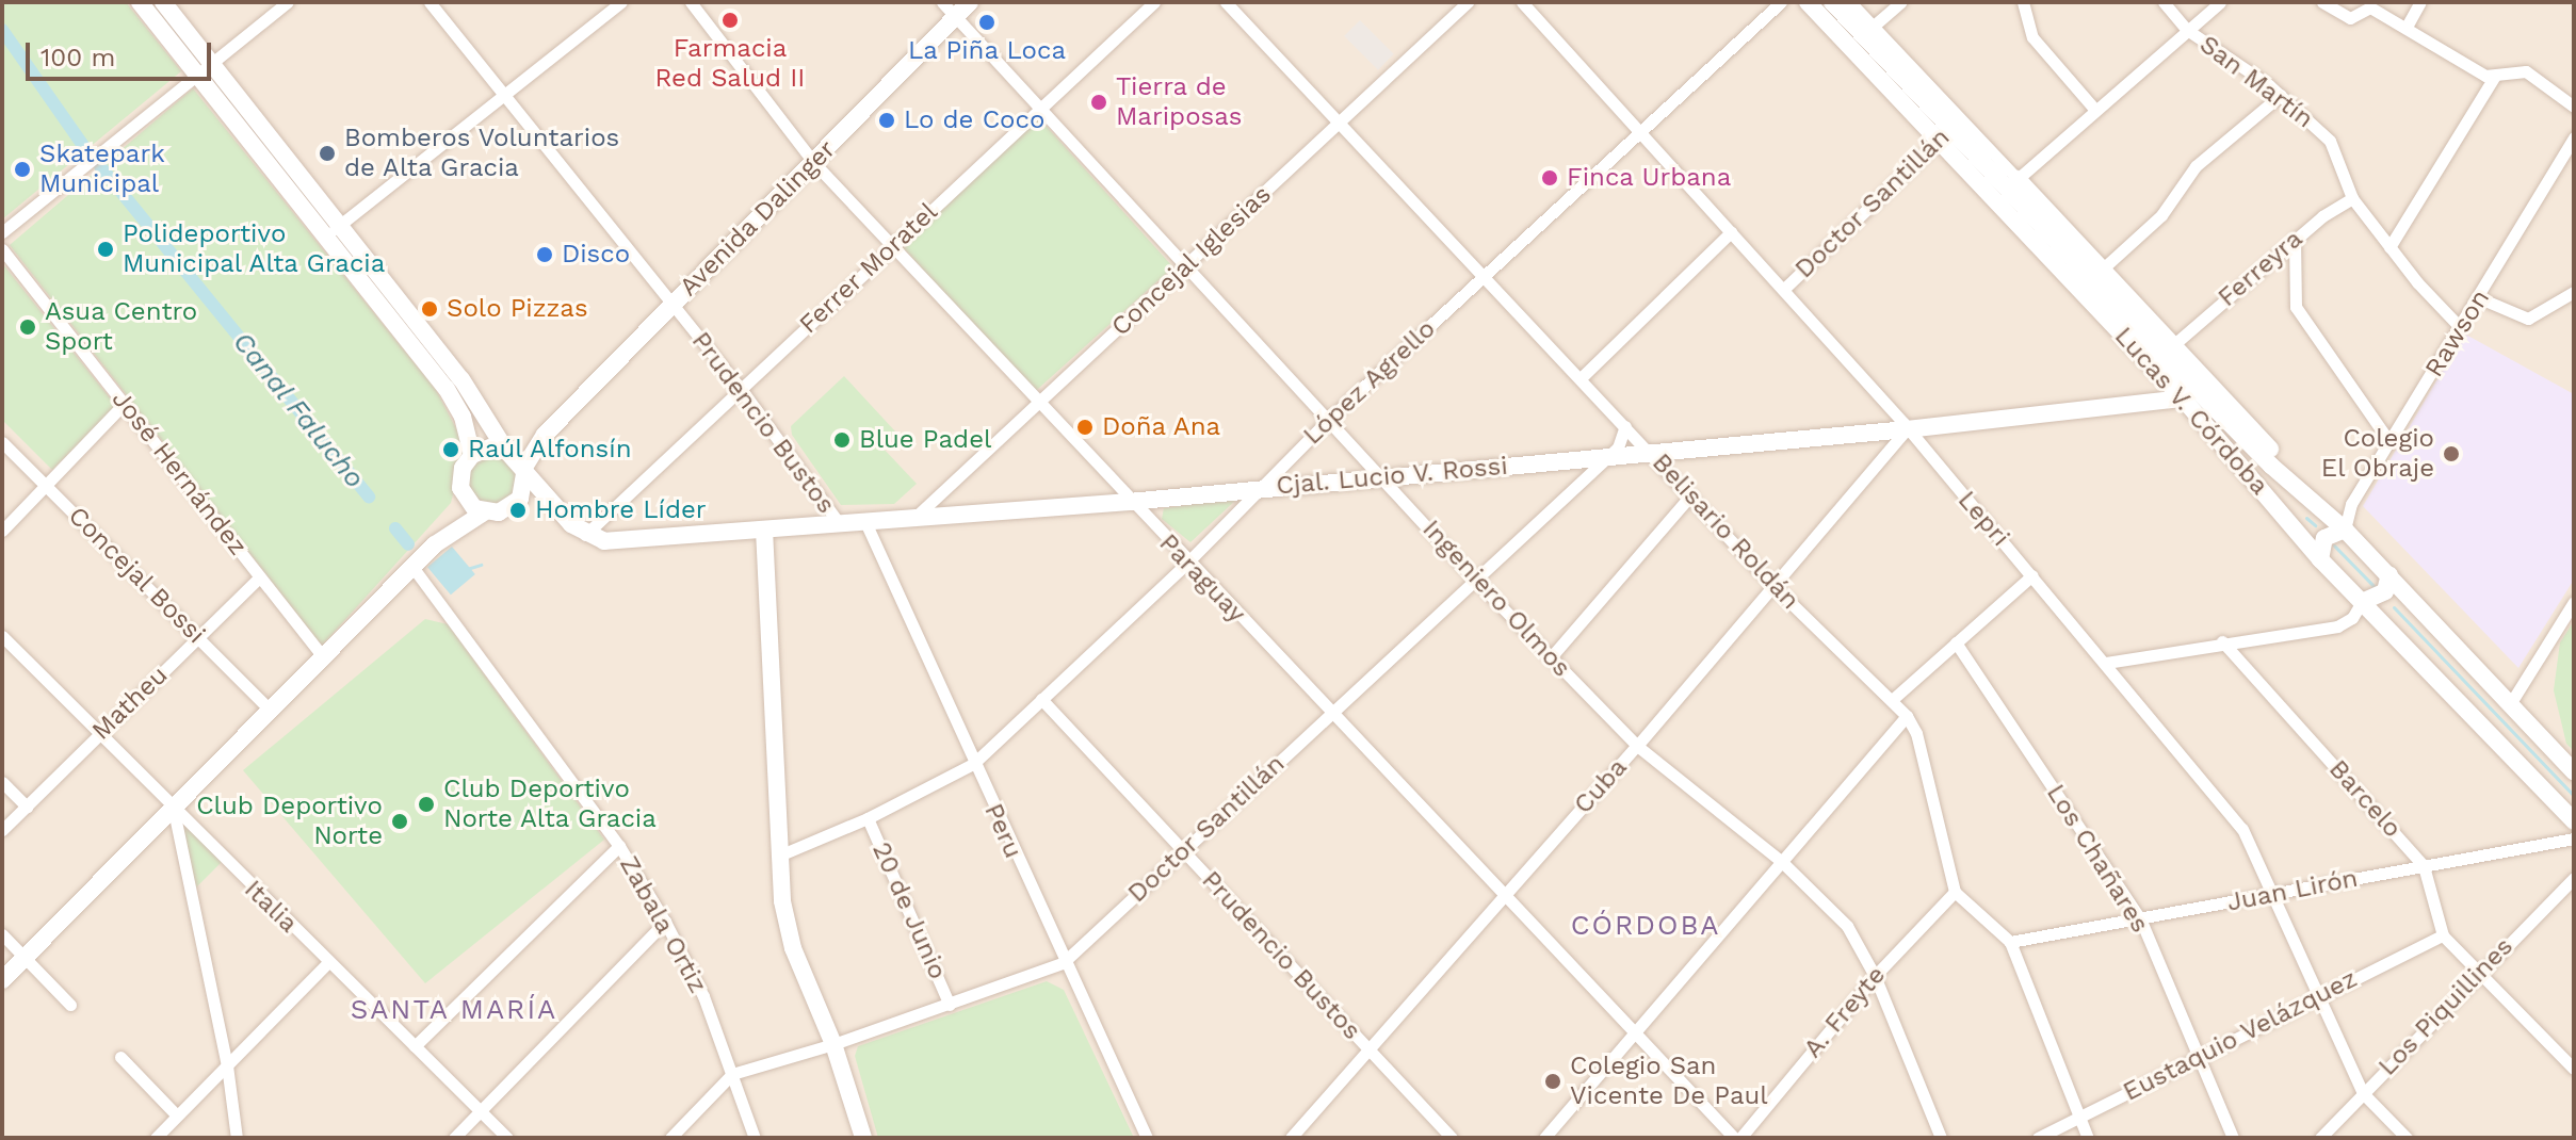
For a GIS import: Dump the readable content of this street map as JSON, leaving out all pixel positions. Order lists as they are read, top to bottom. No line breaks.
{"streets":{"main road":["Avenida Dalinger","Lucas V. Córdoba","Cjal. Lucio V. Rossi"],"street":["San Martín","Doctor Santillán","Concejal Iglesias","Ferrer Moratel","Ferreyra","Rawson","López Agrello","Prudencio Bustos","José Hernández","Lepri","Belisario Roldán","Concejal Bossi","Paraguay","Ingeniero Olmos","Matheu","Cuba","Barcelo","Peru","Los Chañares","Juan Lirón","Italia","20 de Junio","Zabala Ortiz","Los Piquillines","A. Freyte","Eustaquio Velázquez"]},"crossings":[["San Martín","Ferreyra"],["San Martín","Rawson"],["Doctor Santillán","Lucas V. Córdoba"],["Doctor Santillán","Prudencio Bustos"],["Doctor Santillán","Cjal. Lucio V. Rossi"],["Doctor Santillán","Lepri"],["Doctor Santillán","Belisario Roldán"],["Doctor Santillán","Paraguay"],["Doctor Santillán","Ingeniero Olmos"],["Doctor Santillán","Peru"],["Doctor Santillán","20 de Junio"],["Doctor Santillán","Zabala Ortiz"],["Avenida Dalinger","Prudencio Bustos"],["Avenida Dalinger","Paraguay"],["Avenida Dalinger","Ingeniero Olmos"],["Concejal Iglesias","Cjal. Lucio V. Rossi"],["Concejal Iglesias","Belisario Roldán"],["Concejal Iglesias","Paraguay"],["Concejal Iglesias","Ingeniero Olmos"],["Ferrer Moratel","Prudencio Bustos"],["Ferrer Moratel","Cjal. Lucio V. Rossi"],["Ferrer Moratel","Paraguay"],["Ferrer Moratel","Ingeniero Olmos"],["Ferreyra","Lucas V. Córdoba"],["Rawson","Lucas V. Córdoba"],["López Agrello","Prudencio Bustos"],["López Agrello","Cjal. Lucio V. Rossi"],["López Agrello","Lepri"],["López Agrello","Belisario Roldán"],["López Agrello","Paraguay"],["López Agrello","Ingeniero Olmos"],["López Agrello","Peru"],["López Agrello","20 de Junio"],["Lucas V. Córdoba","Cjal. Lucio V. Rossi"],["Prudencio Bustos","Cjal. Lucio V. Rossi"],["Prudencio Bustos","Cuba"],["José Hernández","Matheu"],["Cjal. Lucio V. Rossi","Lepri"],["Cjal. Lucio V. Rossi","Belisario Roldán"],["Cjal. Lucio V. Rossi","Paraguay"],["Cjal. Lucio V. Rossi","Ingeniero Olmos"],["Cjal. Lucio V. Rossi","Cuba"],["Cjal. Lucio V. Rossi","Peru"],["Lepri","Cuba"],["Lepri","Juan Lirón"],["Lepri","Los Piquillines"],["Lepri","Eustaquio Velázquez"],["Belisario Roldán","Cuba"],["Belisario Roldán","A. Freyte"],["Concejal Bossi","Matheu"],["Paraguay","Cuba"],["Ingeniero Olmos","Cuba"],["Ingeniero Olmos","A. Freyte"],["Matheu","Italia"],["Barcelo","Juan Lirón"],["Barcelo","Los Piquillines"],["Barcelo","Eustaquio Velázquez"],["Los Chañares","Juan Lirón"],["Los Chañares","Eustaquio Velázquez"]],"districts":["CÓRDOBA","SANTA MARÍA"],"water":["Canal Falucho"],"places":["Farmacia Red Salud II","La Piña Loca","Tierra de Mariposas","Lo de Coco","Bomberos Voluntarios de Alta Gracia","Skatepark Municipal","Finca Urbana","Polideportivo Municipal Alta Gracia","Disco","Solo Pizzas","Asua Centro Sport","Doña Ana","Blue Padel","Raúl Alfonsín","Colegio El Obraje","Hombre Líder","Club Deportivo Norte Alta Gracia","Club Deportivo Norte","Colegio San Vicente De Paul"],"scale_bar":"100 m"}
